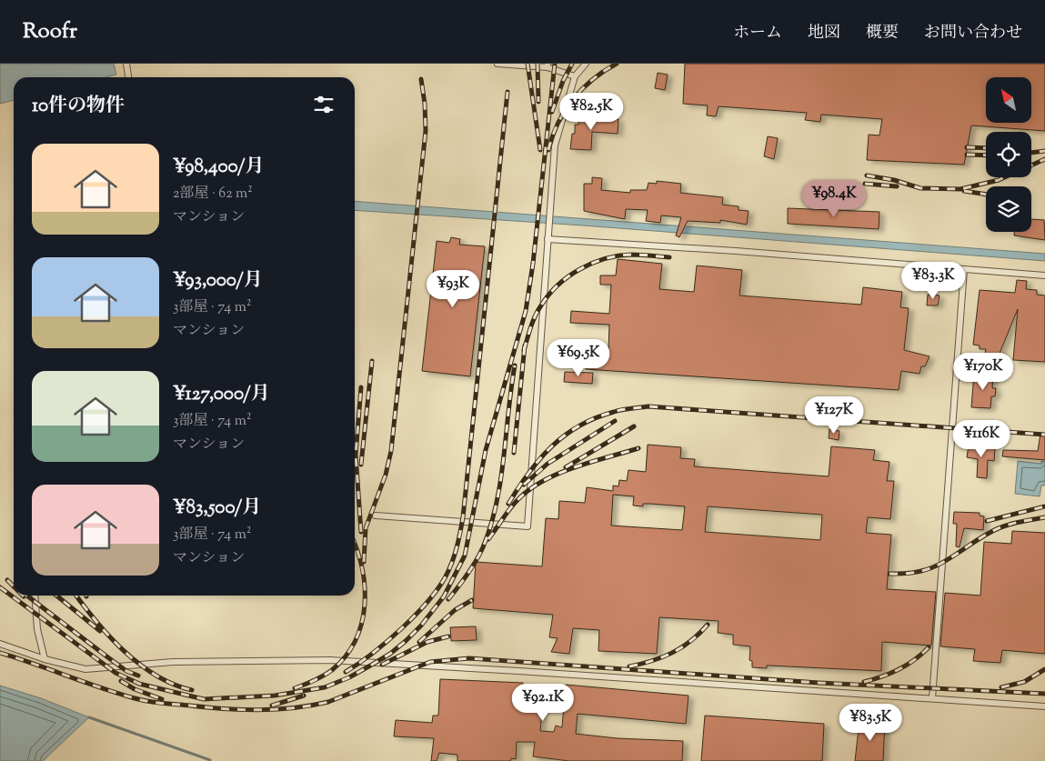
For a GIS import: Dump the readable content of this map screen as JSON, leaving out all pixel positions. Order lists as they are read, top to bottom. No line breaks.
{"north":"top left","page":{"header":"Roofr","nav":["ホーム","地図","概要","お問い合わせ"],"heading":"10件の物件","price":["¥82.5K","¥98.4K","¥83.3K","¥93K","¥69.5K","¥170K","¥127K","¥116K","¥92.1K","¥83.5K"],"list":[{"name":"¥98,400/月","note":"2部屋 · 62 m² · マンション"},{"name":"¥93,000/月","note":"3部屋 · 74 m² · マンション"},{"name":"¥127,000/月","note":"3部屋 · 74 m² · マンション"},{"name":"¥83,500/月","note":"3部屋 · 74 m² · マンション"}]}}
